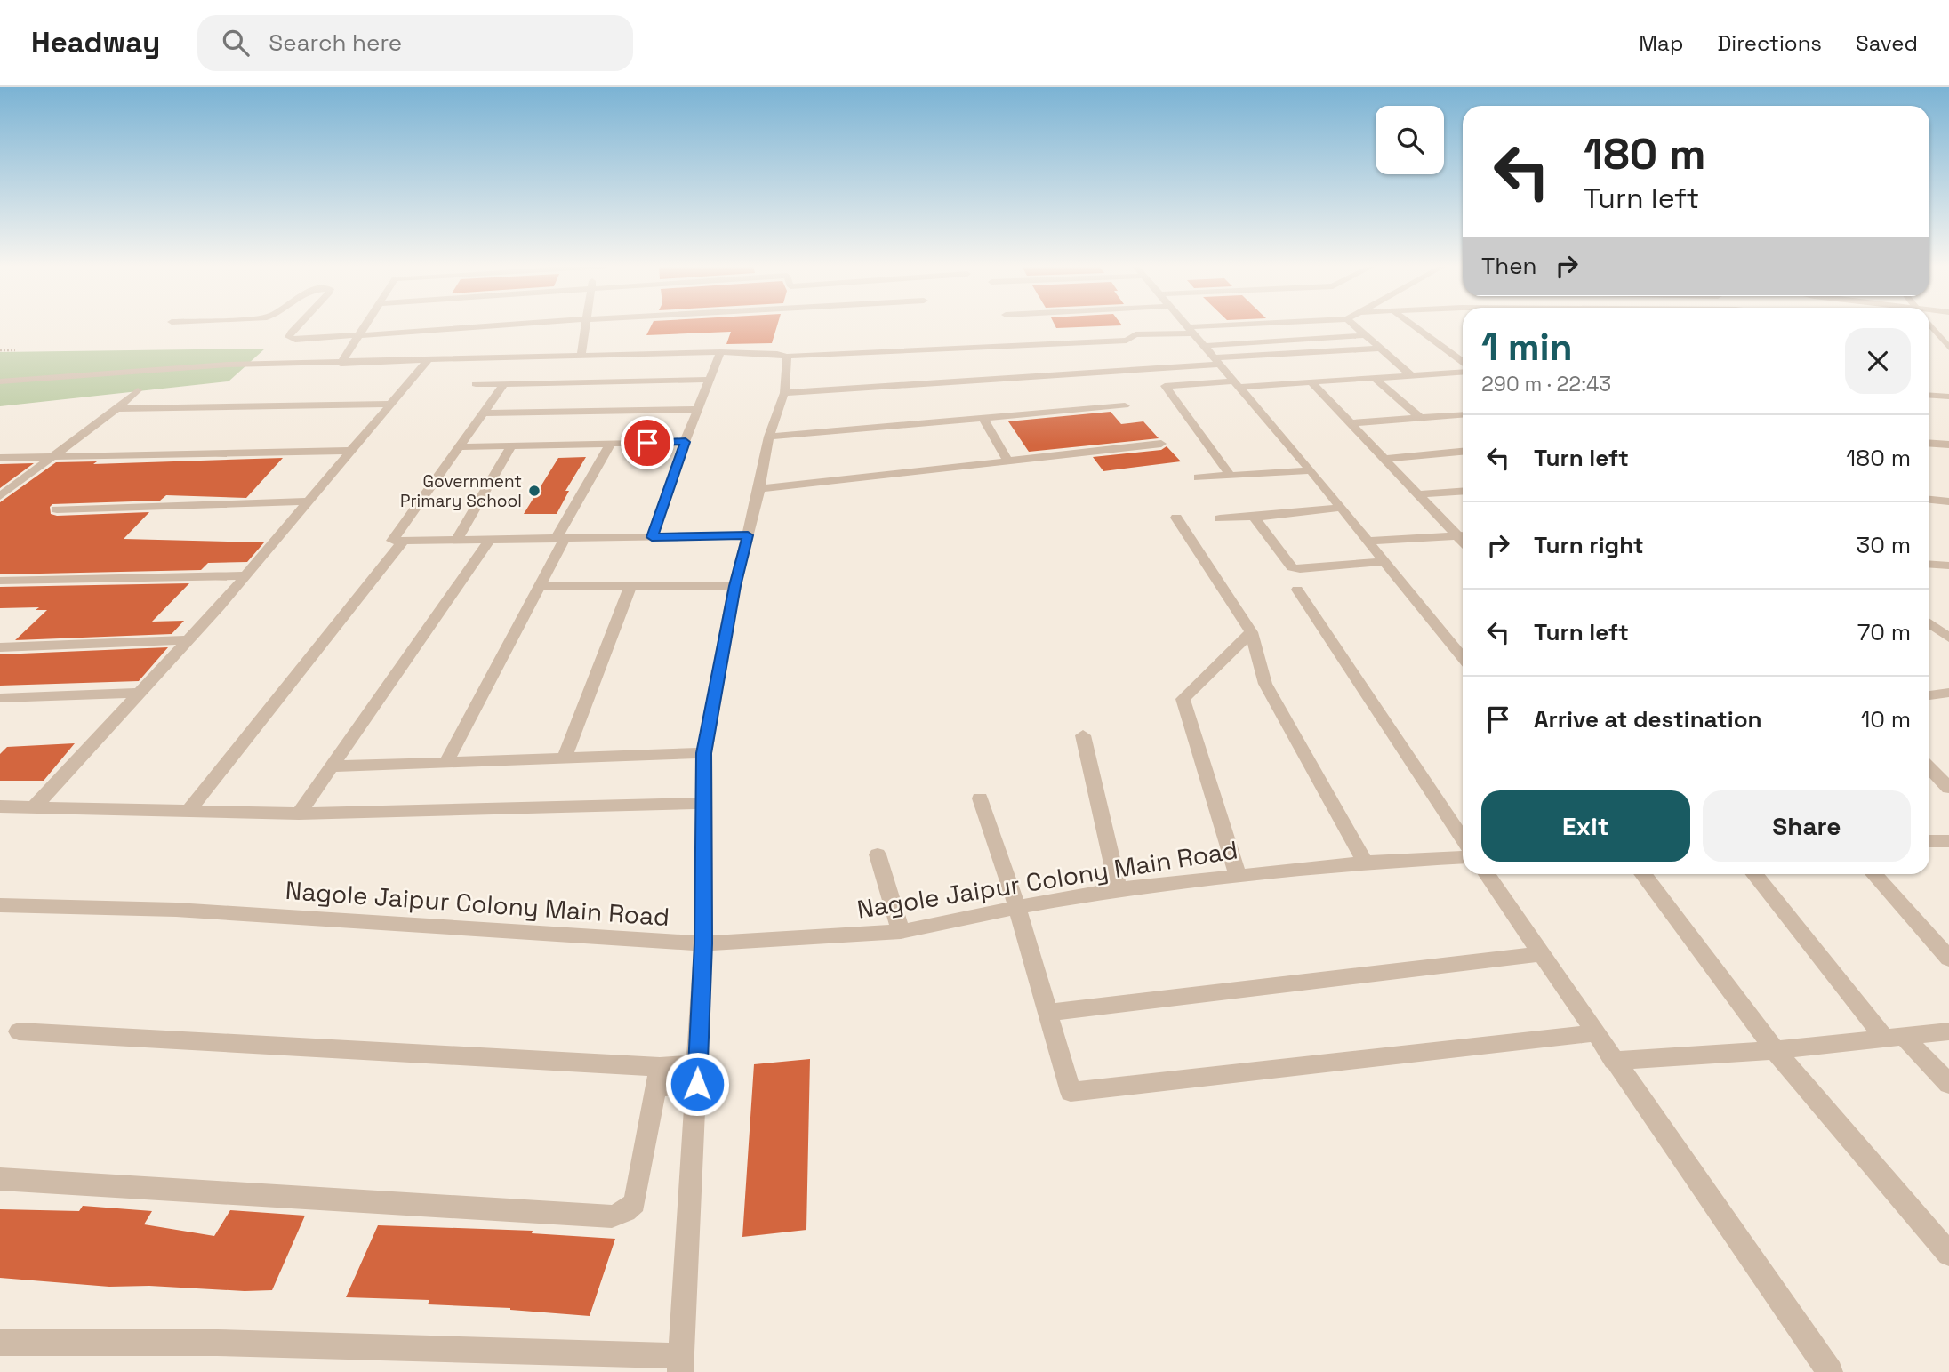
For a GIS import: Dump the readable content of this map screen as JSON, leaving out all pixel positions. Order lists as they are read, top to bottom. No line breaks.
{"streets":{"street":["Nagole Jaipur Colony Main Road"]},"places":["Government Primary School"],"page":{"header":"Headway","search":"Search here","nav":["Map","Directions","Saved"],"turn":["180 m","Turn left"],"then":"Then","heading":["1 min","290 m · 22:43"],"list":[{"name":"Turn left","value":"180 m"},{"name":"Turn right","value":"30 m"},{"name":"Turn left","value":"70 m"},{"name":"Arrive at destination","value":"10 m"}],"buttons":["Exit","Share"]}}
